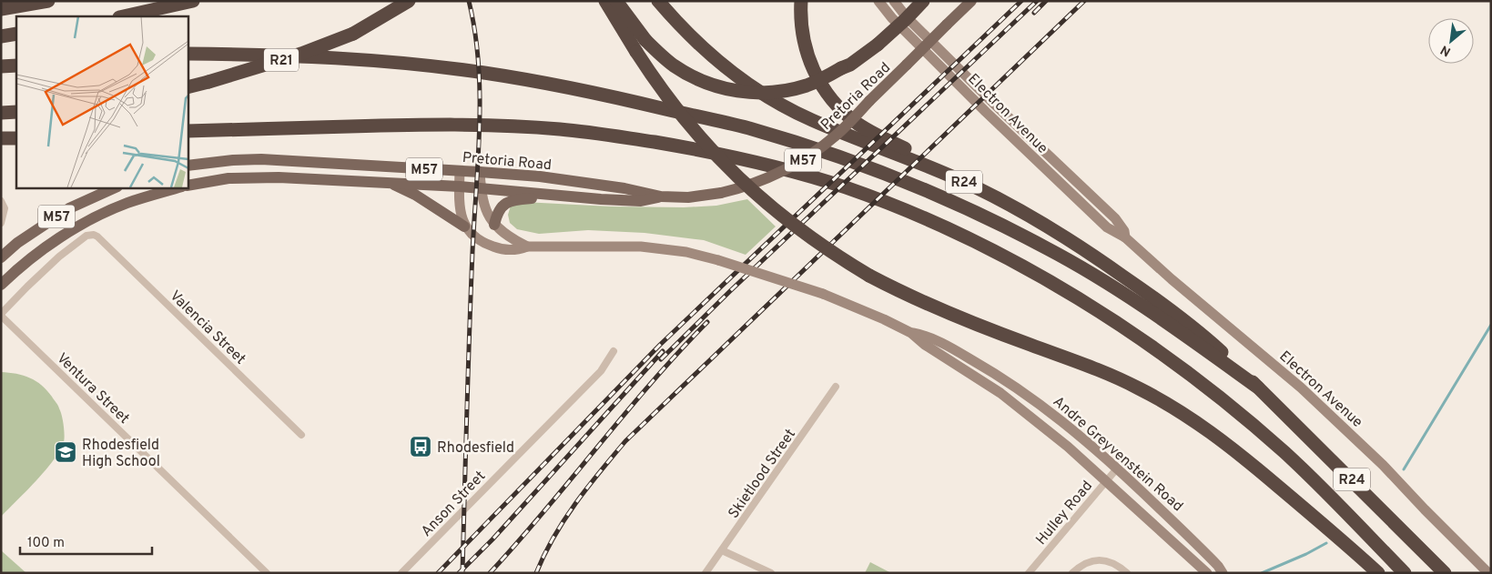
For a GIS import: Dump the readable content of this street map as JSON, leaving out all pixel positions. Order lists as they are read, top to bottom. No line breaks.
{"streets":{"highway":["R21","R24"],"main road":["Pretoria Road","Electron Avenue","M57","Andre Greyvenstein Road"],"street":["Valencia Street","Ventura Street","Skietlood Street","Anson Street","Hulley Road"]},"crossings":[["Pretoria Road","Andre Greyvenstein Road"],["Valencia Street","Ventura Street"],["Andre Greyvenstein Road","Hulley Road"]],"places":{"bus stop":["Rhodesfield"],"school or university":["Rhodesfield High School"]},"scale_bar":"100 m","north":"bottom left"}
